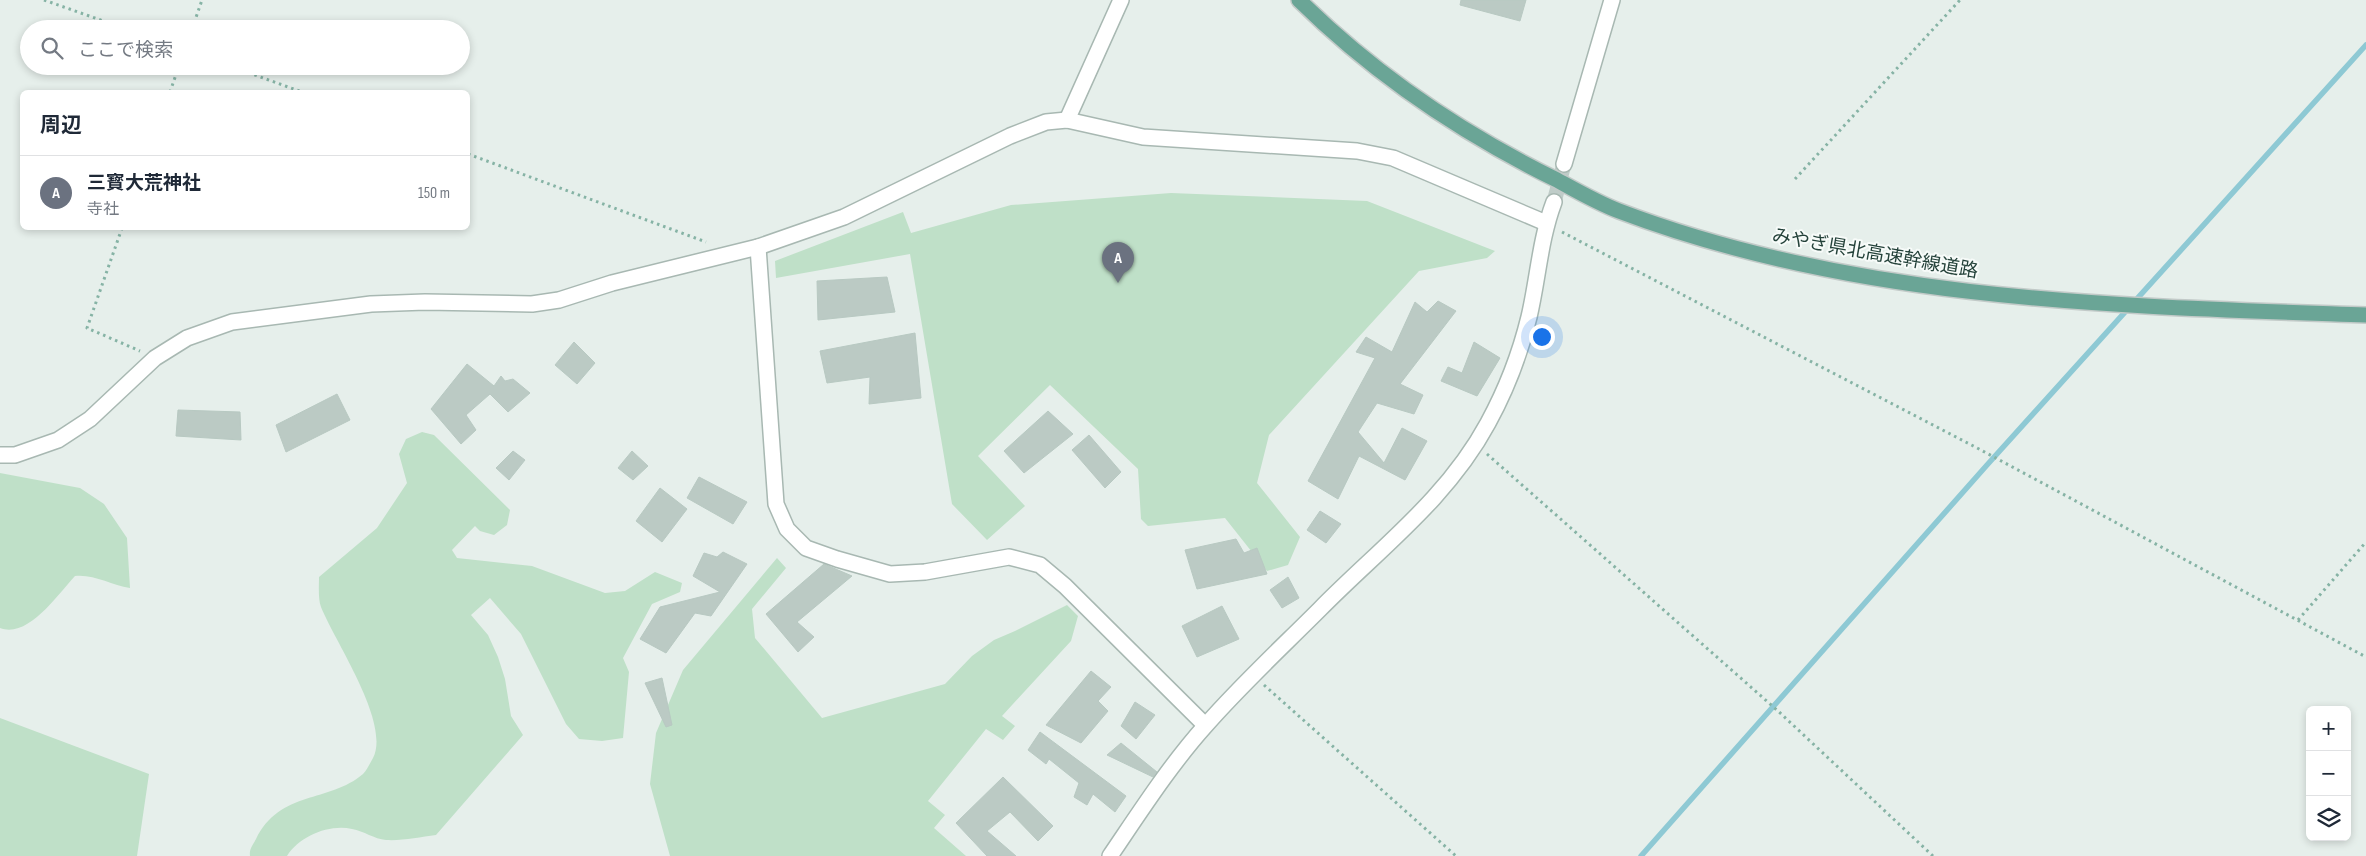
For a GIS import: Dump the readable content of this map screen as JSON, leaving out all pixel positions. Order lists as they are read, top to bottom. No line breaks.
{"streets":{"main road":["みやぎ県北高速幹線道路"]},"page":{"search":"ここで検索","heading":"周辺","list":[{"mark":"A","name":"三寳大荒神社","note":"寺社","value":"150 m"}],"pins":"A","map_buttons":["+","−"]}}
